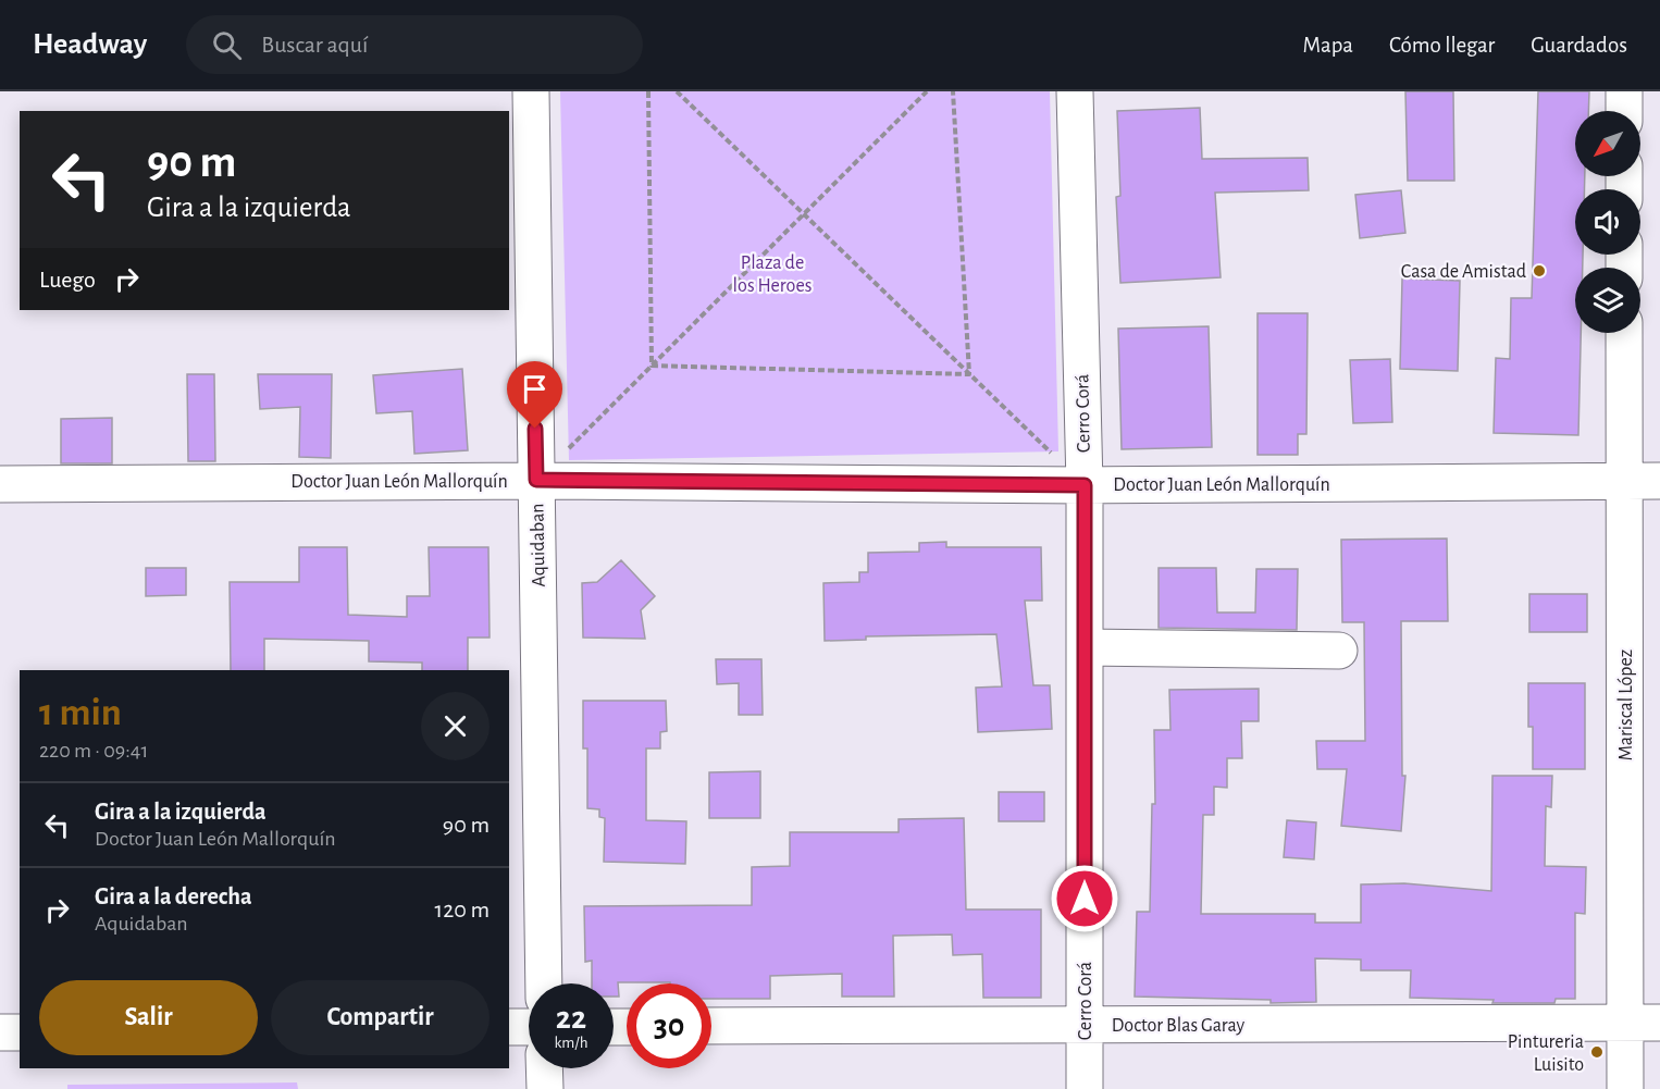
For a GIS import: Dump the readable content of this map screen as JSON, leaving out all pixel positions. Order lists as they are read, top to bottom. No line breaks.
{"streets":{"street":["Cerro Corá","Doctor Juan León Mallorquín","Aquidaban","Mariscal López","Doctor Blas Garay"]},"crossings":[["Cerro Corá","Doctor Juan León Mallorquín"],["Cerro Corá","Doctor Blas Garay"],["Doctor Juan León Mallorquín","Aquidaban"],["Doctor Juan León Mallorquín","Mariscal López"],["Mariscal López","Doctor Blas Garay"]],"parks":["Plaza de los Heroes"],"places":["Casa de Amistad","Pintureria Luisito"],"north":"bottom left","page":{"header":"Headway","search":"Buscar aquí","nav":["Mapa","Cómo llegar","Guardados"],"turn":["90 m","Gira a la izquierda"],"then":"Luego","heading":["1 min","220 m · 09:41"],"list":[{"name":"Gira a la izquierda","note":"Doctor Juan León Mallorquín","value":"90 m"},{"name":"Gira a la derecha","note":"Aquidaban","value":"120 m"}],"buttons":["Salir","Compartir"],"speed":"22 km/h","limit":"30"}}
